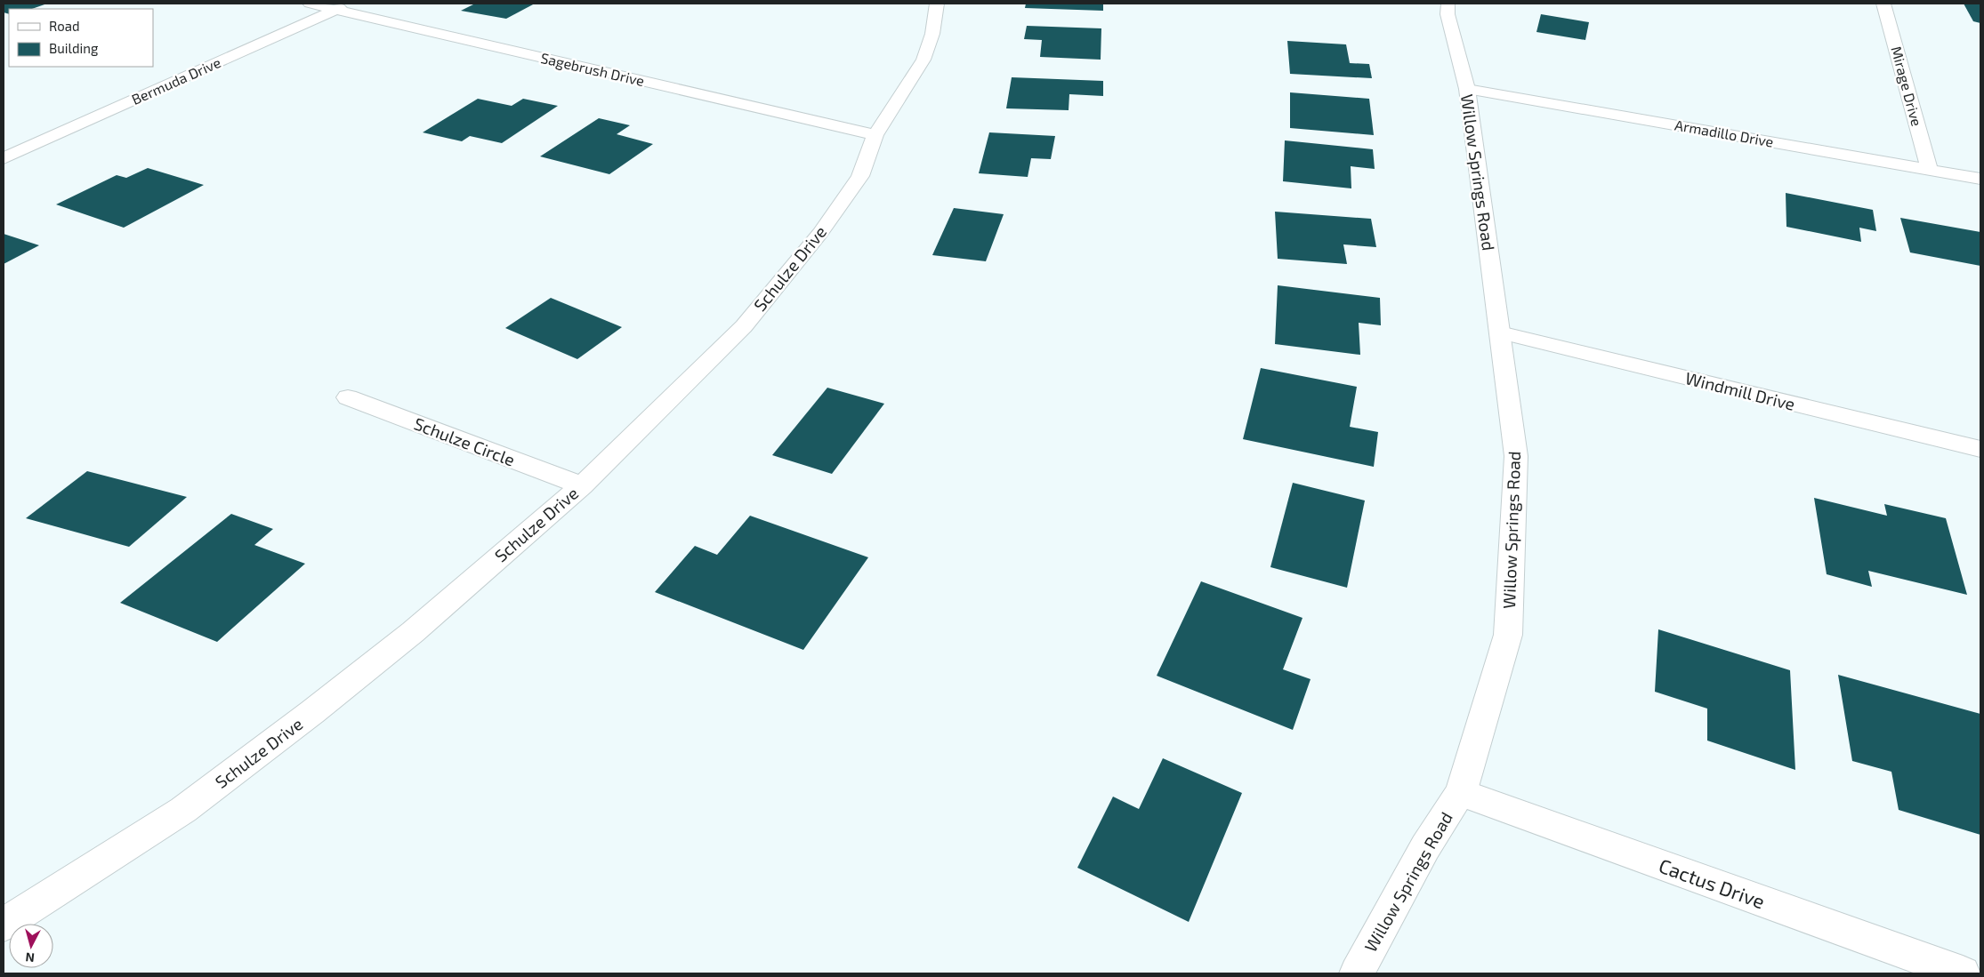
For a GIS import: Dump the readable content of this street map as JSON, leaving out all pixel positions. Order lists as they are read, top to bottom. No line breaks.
{"streets":{"street":["Sagebrush Drive","Bermuda Drive","Mirage Drive","Armadillo Drive","Willow Springs Road","Schulze Drive","Windmill Drive","Schulze Circle","Cactus Drive"]},"crossings":[["Sagebrush Drive","Bermuda Drive"],["Sagebrush Drive","Schulze Drive"],["Mirage Drive","Armadillo Drive"],["Armadillo Drive","Willow Springs Road"],["Willow Springs Road","Windmill Drive"],["Willow Springs Road","Cactus Drive"],["Schulze Drive","Schulze Circle"]],"legend":["Road","Building"],"north":"bottom"}
